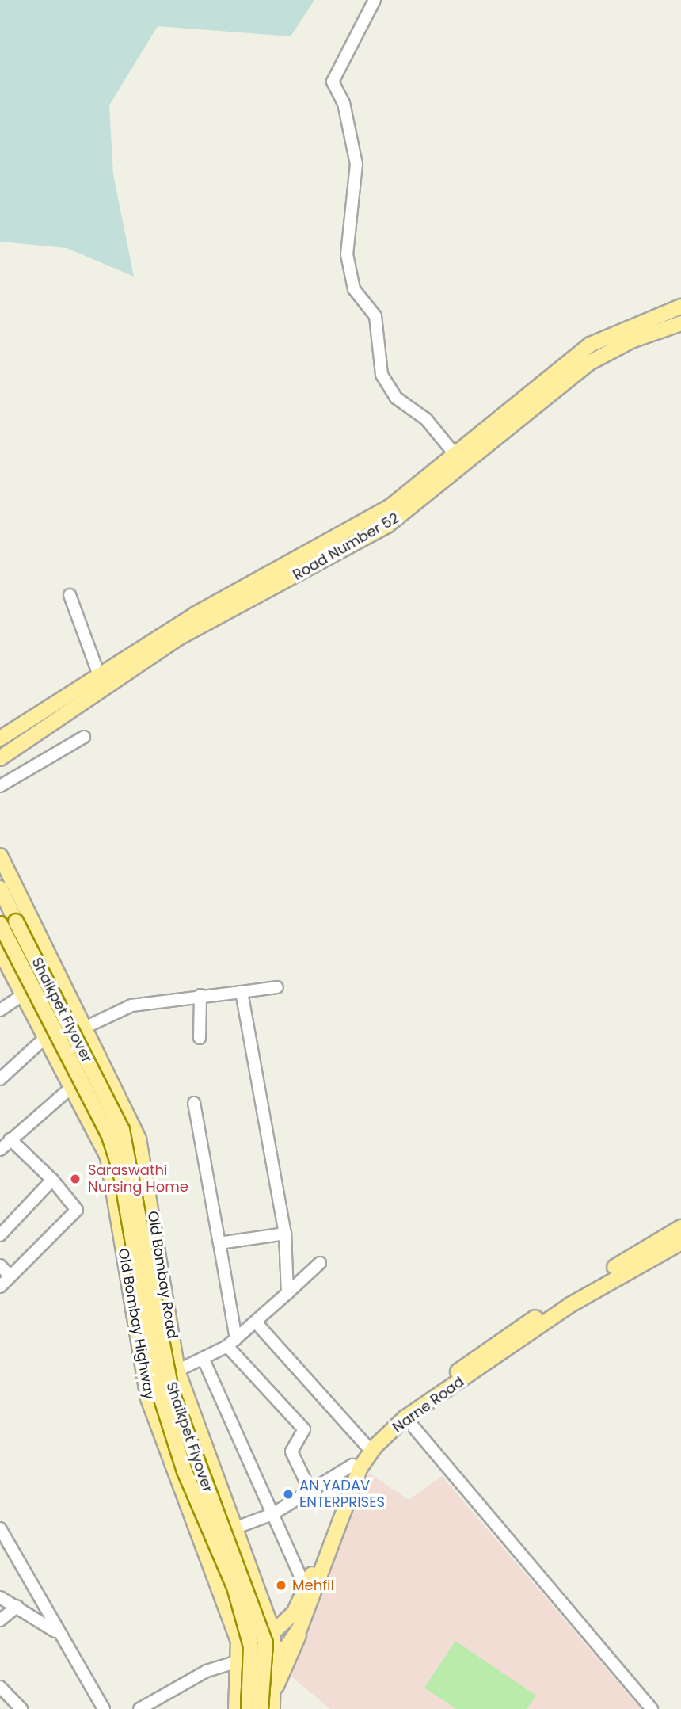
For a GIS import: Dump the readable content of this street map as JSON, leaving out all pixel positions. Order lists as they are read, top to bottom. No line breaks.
{"streets":{"main road":["Road Number 52","Shaikpet Flyover","Old Bombay Road","Old Bombay Highway","Narne Road"]},"crossings":[["Old Bombay Road","Narne Road"]],"places":["Saraswathi Nursing Home","AN YADAV ENTERPRISES","Mehfil"]}
